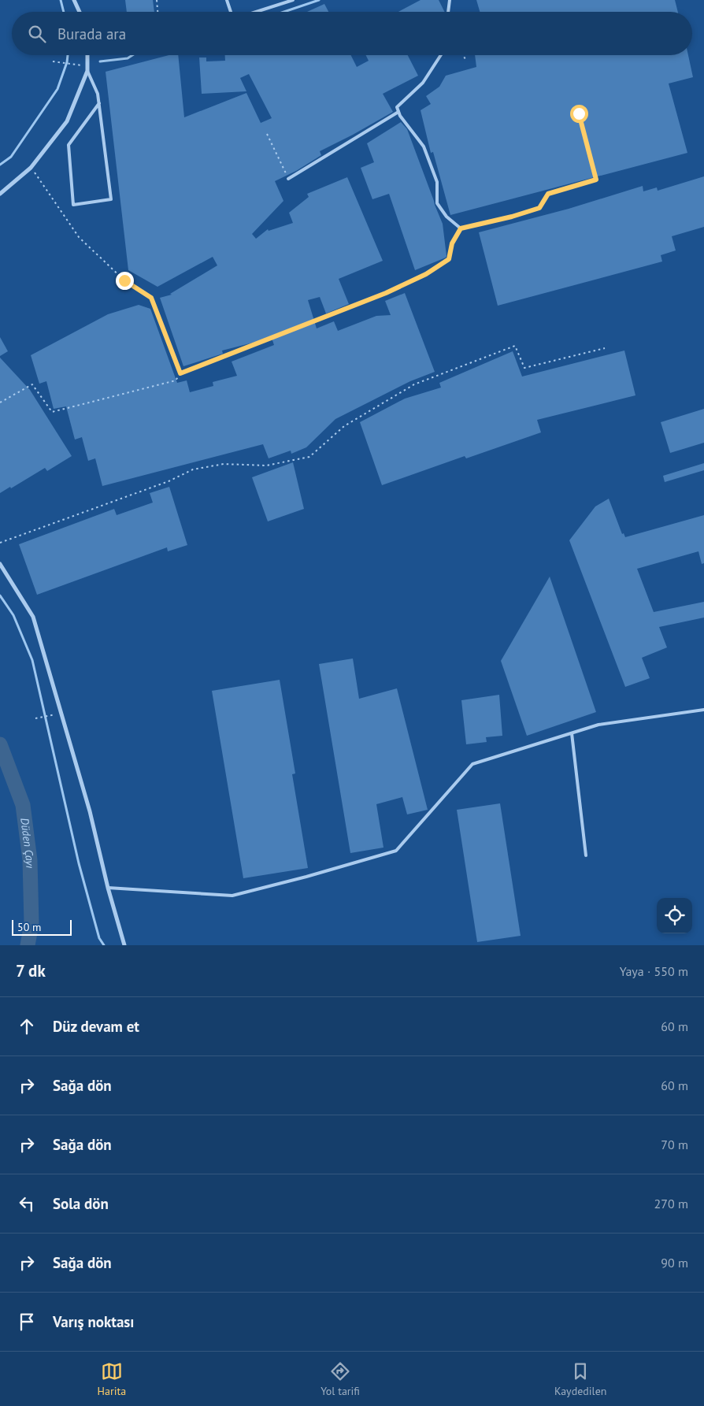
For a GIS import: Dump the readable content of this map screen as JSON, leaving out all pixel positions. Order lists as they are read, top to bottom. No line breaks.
{"water":["Düden Çayı"],"scale_bar":"50 m","page":{"search":"Burada ara","scale":"50 m","heading":["7 dk","Yaya · 550 m"],"list":[["Düz devam et","60 m"],["Sağa dön","60 m"],["Sağa dön","70 m"],["Sola dön","270 m"],["Sağa dön","90 m"],"Varış noktası"],"nav":["Harita","Yol tarifi","Kaydedilen"]}}
